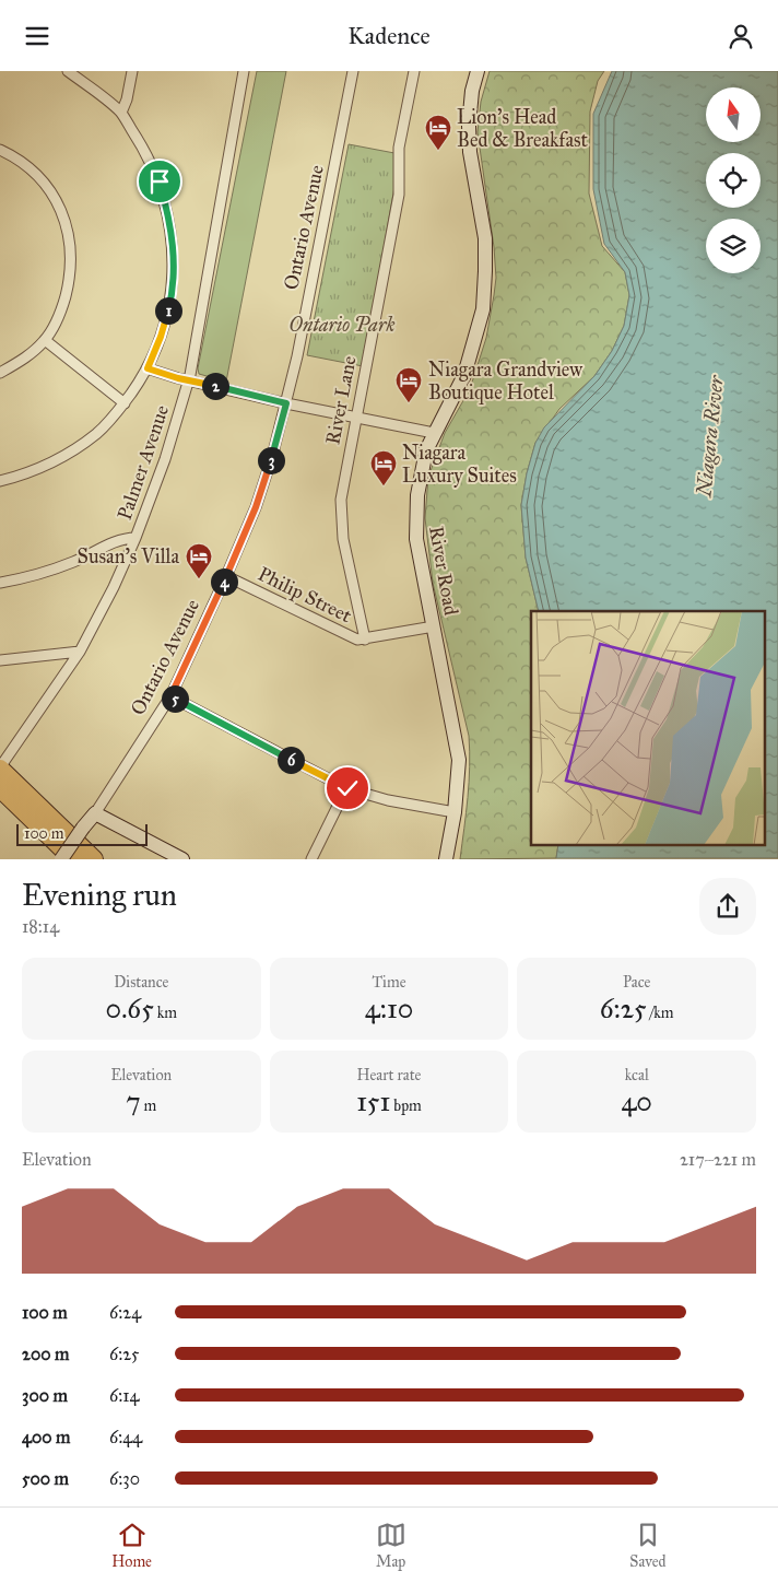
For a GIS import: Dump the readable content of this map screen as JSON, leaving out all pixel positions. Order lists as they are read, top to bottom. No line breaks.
{"streets":{"main road":["Ontario Avenue","River Road"],"street":["River Lane","Palmer Avenue","Philip Street"]},"crossings":[["Ontario Avenue","Philip Street"],["River Lane","Philip Street"],["River Road","Philip Street"]],"water":["Niagara River"],"parks":["Ontario Park"],"places":{"hotel":["Lion’s Head Bed & Breakfast","Niagara Grandview Boutique Hotel","Niagara Luxury Suites","Susan’s Villa"]},"scale_bar":"100 m","north":"top","page":{"header":"Kadence","pins":["1","2","3","4","5","6"],"scale":"100 m","heading":["Evening run","18:14"],"stats":[["Distance","0.65 km"],["Time","4:10"],["Pace","6:25 /km"],["Elevation","7 m"],["Heart rate","151 bpm"],["kcal","40"]],"chart":["Elevation","217–221 m"],"list":[{"name":"100 m","note":"6:24"},{"name":"200 m","note":"6:25"},{"name":"300 m","note":"6:14"},{"name":"400 m","note":"6:44"},{"name":"500 m","note":"6:30"}],"tabs":["Home","Map","Saved"]}}
